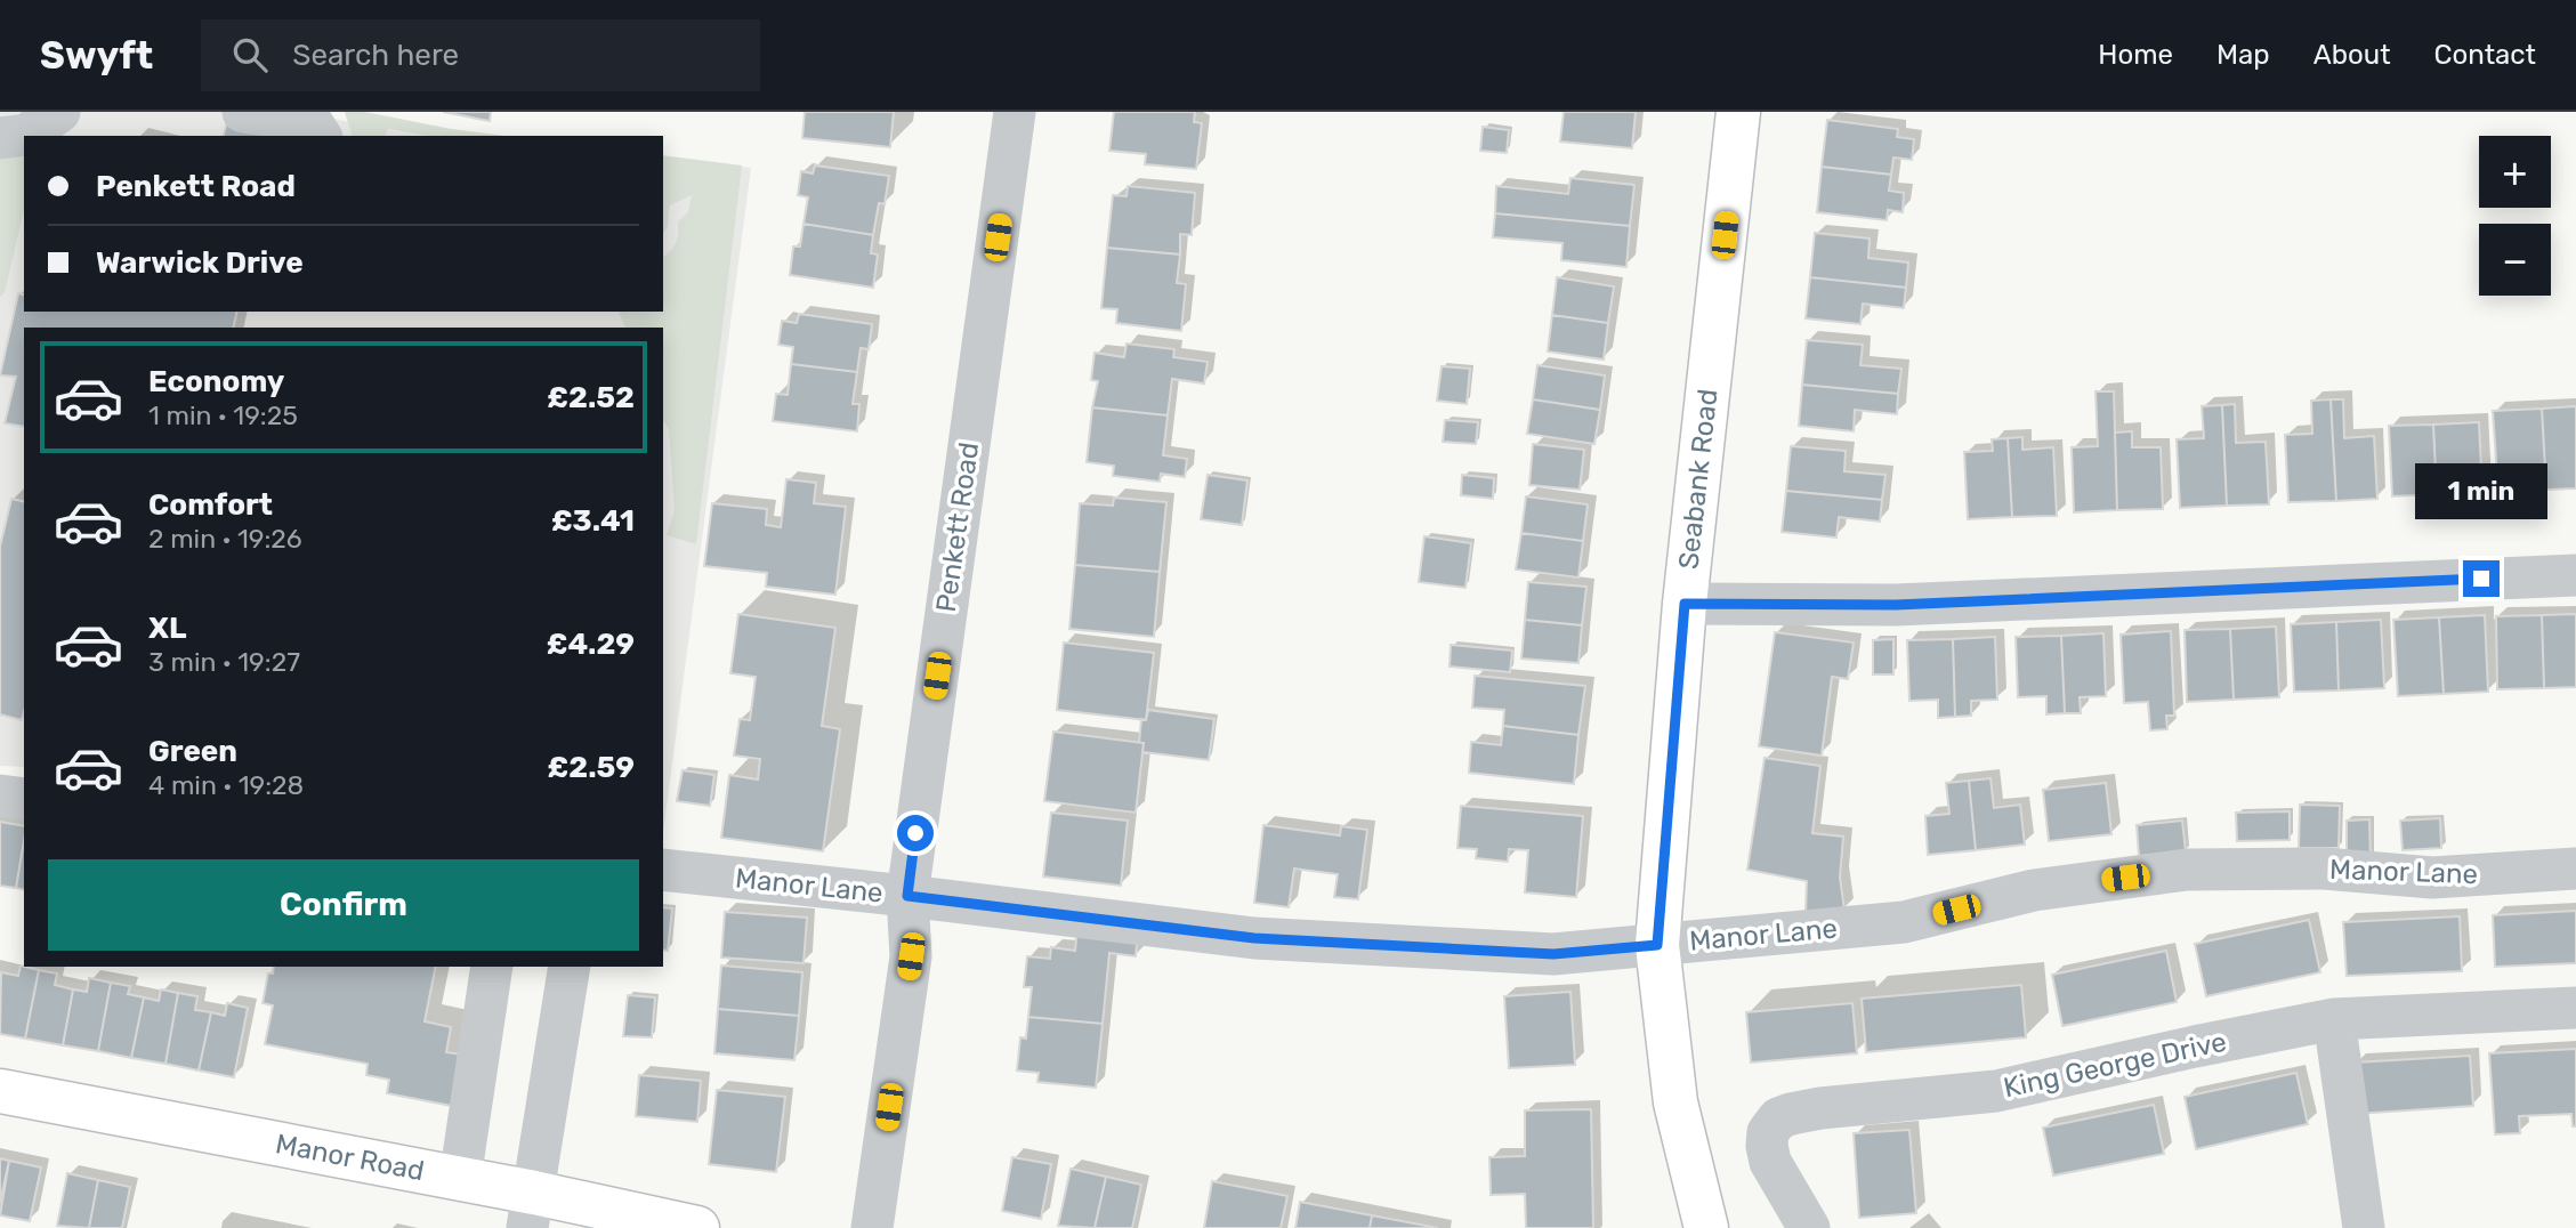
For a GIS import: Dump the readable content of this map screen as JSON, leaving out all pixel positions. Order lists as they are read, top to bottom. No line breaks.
{"streets":{"main road":["Seabank Road","Manor Road"],"street":["Penkett Road","Manor Lane","King George Drive"]},"crossings":[["Seabank Road","Manor Lane"],["Penkett Road","Manor Lane"]],"page":{"header":"Swyft","search":"Search here","nav":["Home","Map","About","Contact"],"map_buttons":["+","−"],"banner":["Penkett Road","Warwick Drive"],"list":[{"name":"Economy","note":"1 min · 19:25","value":"£2.52"},{"name":"Comfort","note":"2 min · 19:26","value":"£3.41"},{"name":"XL","note":"3 min · 19:27","value":"£4.29"},{"name":"Green","note":"4 min · 19:28","value":"£2.59"}],"bubble":"1 min","buttons":"Confirm"}}
